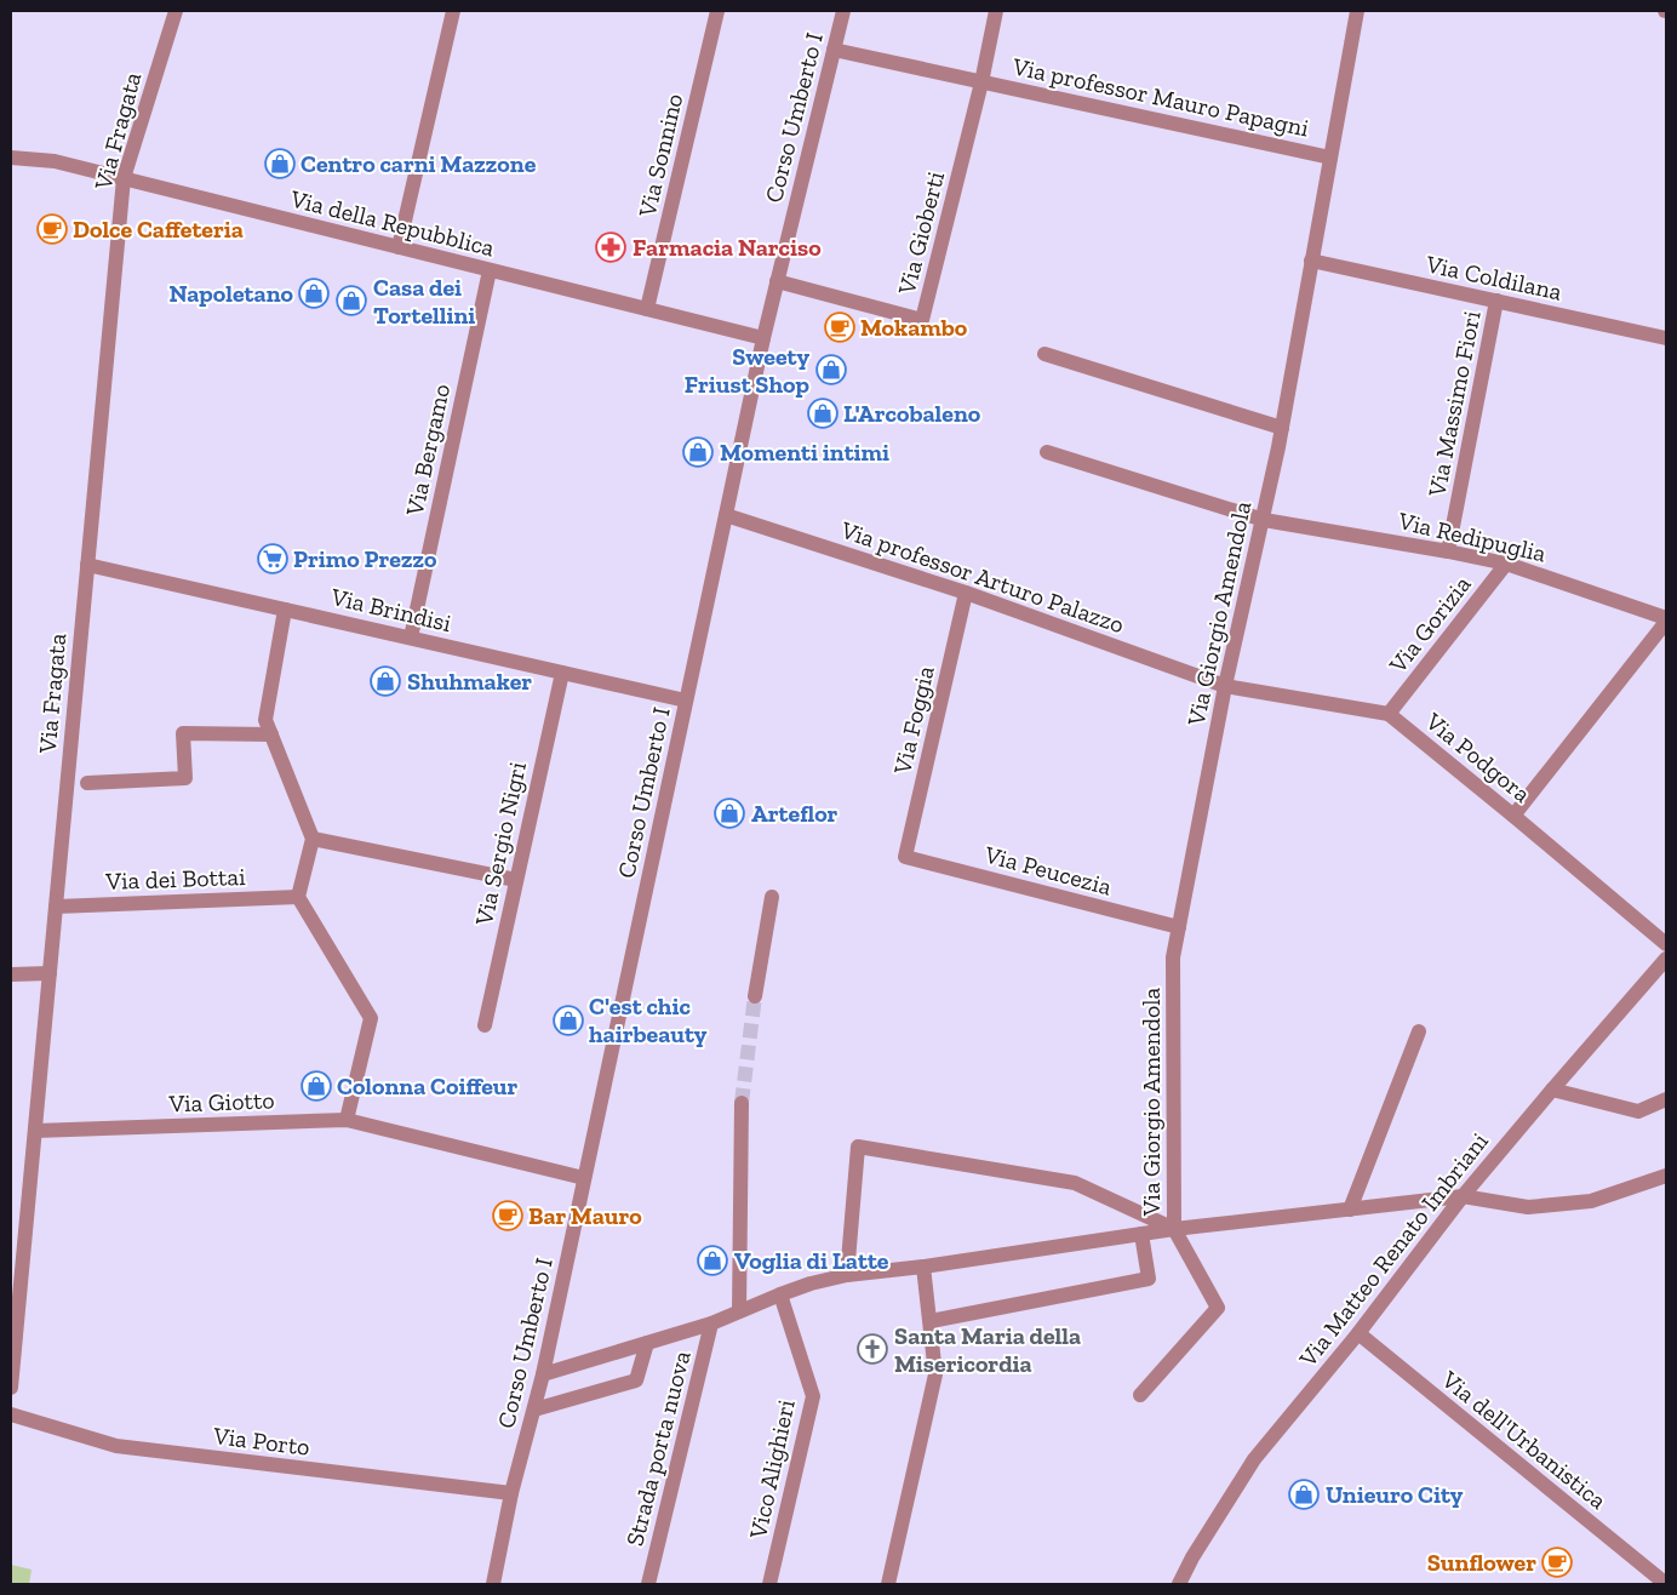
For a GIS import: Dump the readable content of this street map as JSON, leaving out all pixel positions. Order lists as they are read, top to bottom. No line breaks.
{"streets":{"street":["Via professor Mauro Papagni","Corso Umberto I","Via Fragata","Via Sonnino","Via della Repubblica","Via Gioberti","Via Coldilana","Via Massimo Fiori","Via Bergamo","Via Redipuglia","Via professor Arturo Palazzo","Via Brindisi","Via Giorgio Amendola","Via Gorizia","Via Foggia","Via Podgora","Via Sergio Nigri","Via Peucezia","Via dei Bottai","Via Giotto","Via Matteo Renato Imbriani","Via dell'Urbanistica","Via Porto","Strada porta nuova","Vico Alighieri"]},"crossings":[["Via professor Mauro Papagni","Corso Umberto I"],["Via professor Mauro Papagni","Via Gioberti"],["Via professor Mauro Papagni","Via Giorgio Amendola"],["Corso Umberto I","Via della Repubblica"],["Corso Umberto I","Via Gioberti"],["Corso Umberto I","Via professor Arturo Palazzo"],["Corso Umberto I","Via Brindisi"],["Corso Umberto I","Via Giotto"],["Corso Umberto I","Via Porto"],["Via Fragata","Via della Repubblica"],["Via Fragata","Via Brindisi"],["Via Fragata","Via dei Bottai"],["Via Fragata","Via Giotto"],["Via Sonnino","Via della Repubblica"],["Via della Repubblica","Via Bergamo"],["Via Coldilana","Via Massimo Fiori"],["Via Coldilana","Via Giorgio Amendola"],["Via Massimo Fiori","Via Redipuglia"],["Via Bergamo","Via Brindisi"],["Via Redipuglia","Via Giorgio Amendola"],["Via Redipuglia","Via Gorizia"],["Via professor Arturo Palazzo","Via Giorgio Amendola"],["Via professor Arturo Palazzo","Via Foggia"],["Via professor Arturo Palazzo","Via Podgora"],["Via Brindisi","Via Sergio Nigri"],["Via Giorgio Amendola","Via Podgora"],["Via Giorgio Amendola","Via Peucezia"],["Via Gorizia","Via Podgora"],["Via Foggia","Via Peucezia"],["Via Matteo Renato Imbriani","Via dell'Urbanistica"]],"places":{"shop":["Centro carni Mazzone","Napoletano","Casa dei Tortellini","Sweety Friust Shop","L'Arcobaleno","Momenti intimi","Shuhmaker","Arteflor","C'est chic hairbeauty","Colonna Coiffeur","Voglia di Latte","Unieuro City"],"cafe":["Dolce Caffeteria","Mokambo","Bar Mauro","Sunflower"],"pharmacy":["Farmacia Narciso"],"supermarket":["Primo Prezzo"],"church":["Santa Maria della Misericordia"]}}
